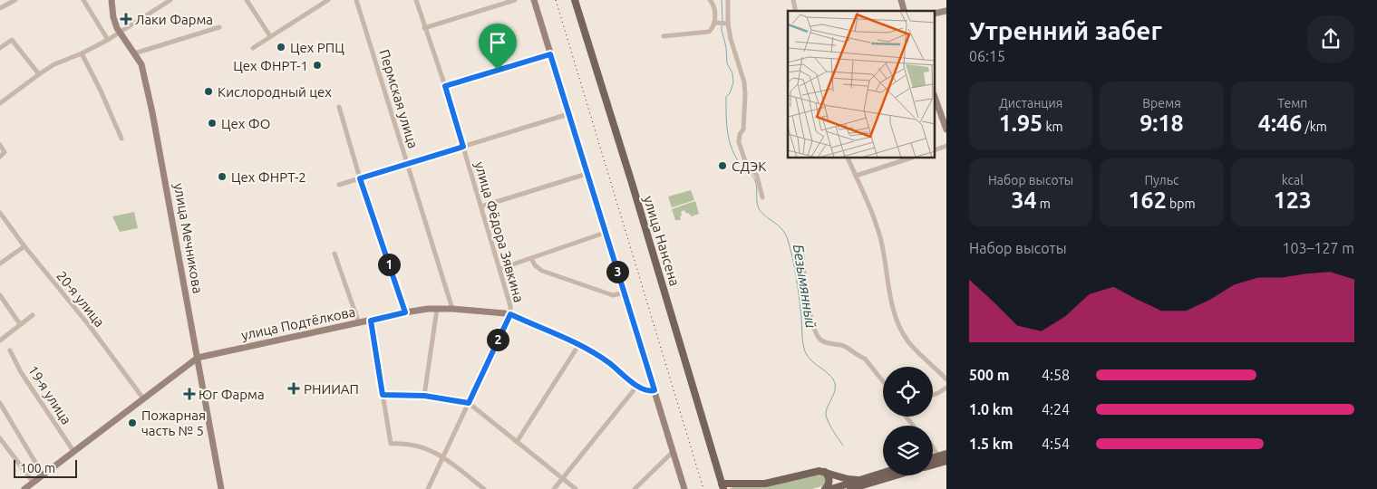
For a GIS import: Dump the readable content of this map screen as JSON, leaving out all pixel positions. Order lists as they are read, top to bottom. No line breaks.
{"streets":{"main road":["улица Мечникова","улица Нансена","улица Подтёлкова"],"street":["Пермская улица","улица Фёдора Зявкина","20-я улица","19-я улица"]},"crossings":[["Пермская улица","улица Подтёлкова"],["улица Фёдора Зявкина","улица Подтёлкова"],["улица Мечникова","улица Подтёлкова"]],"water":["Безымянный"],"places":{"health":["Лаки Фарма","РНИИАП","Юг Фарма"],"other":["Цех РПЦ","Цех ФНРТ-1","Кислородный цех","Цех ФО","СДЭК","Цех ФНРТ-2","Пожарная часть № 5"]},"scale_bar":"100 m","page":{"heading":["Утренний забег","06:15"],"stats":[["Дистанция","1.95 km"],["Время","9:18"],["Темп","4:46 /km"],["Набор высоты","34 m"],["Пульс","162 bpm"],["kcal","123"]],"chart":["Набор высоты","103–127 m"],"pins":["1","3","2"],"list":[{"name":"500 m","note":"4:58"},{"name":"1.0 km","note":"4:24"},{"name":"1.5 km","note":"4:54"}],"scale":"100 m"}}
